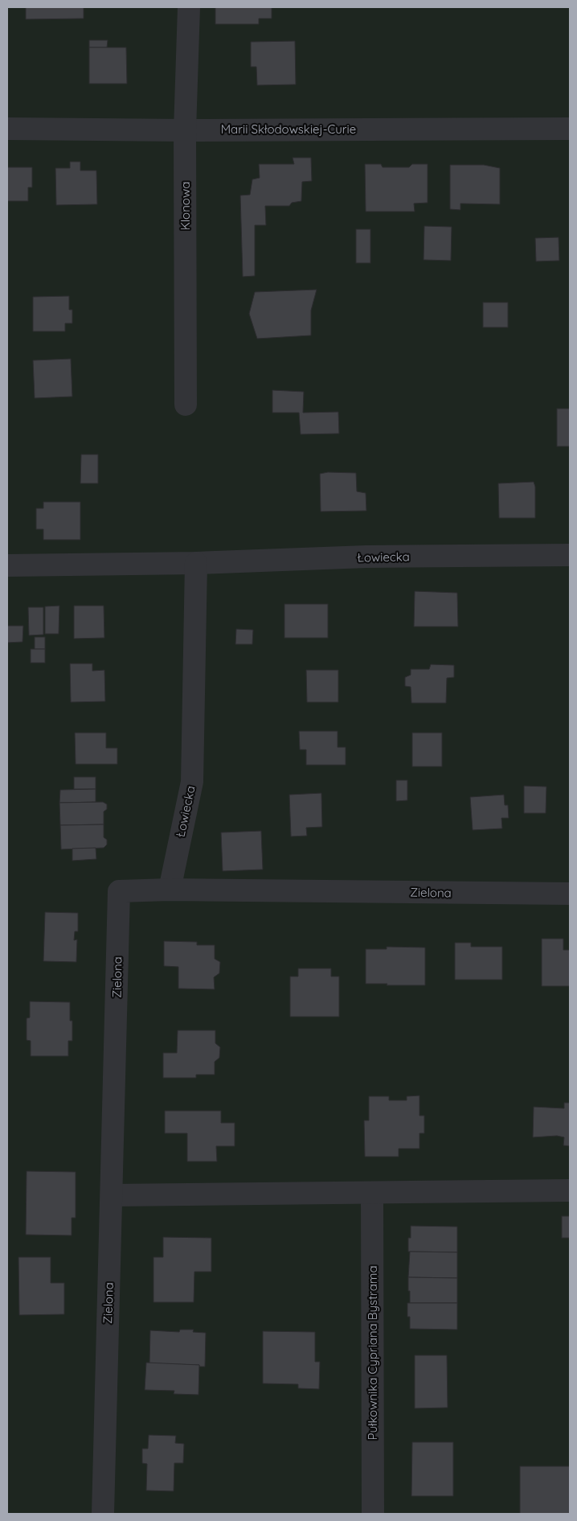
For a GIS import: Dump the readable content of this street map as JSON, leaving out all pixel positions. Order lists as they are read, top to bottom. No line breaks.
{"streets":{"street":["Marii Skłodowskiej-Curie","Klonowa","Łowiecka","Zielona","Pułkownika Cypriana Bystrama"]},"crossings":[["Marii Skłodowskiej-Curie","Klonowa"],["Łowiecka","Zielona"]]}
